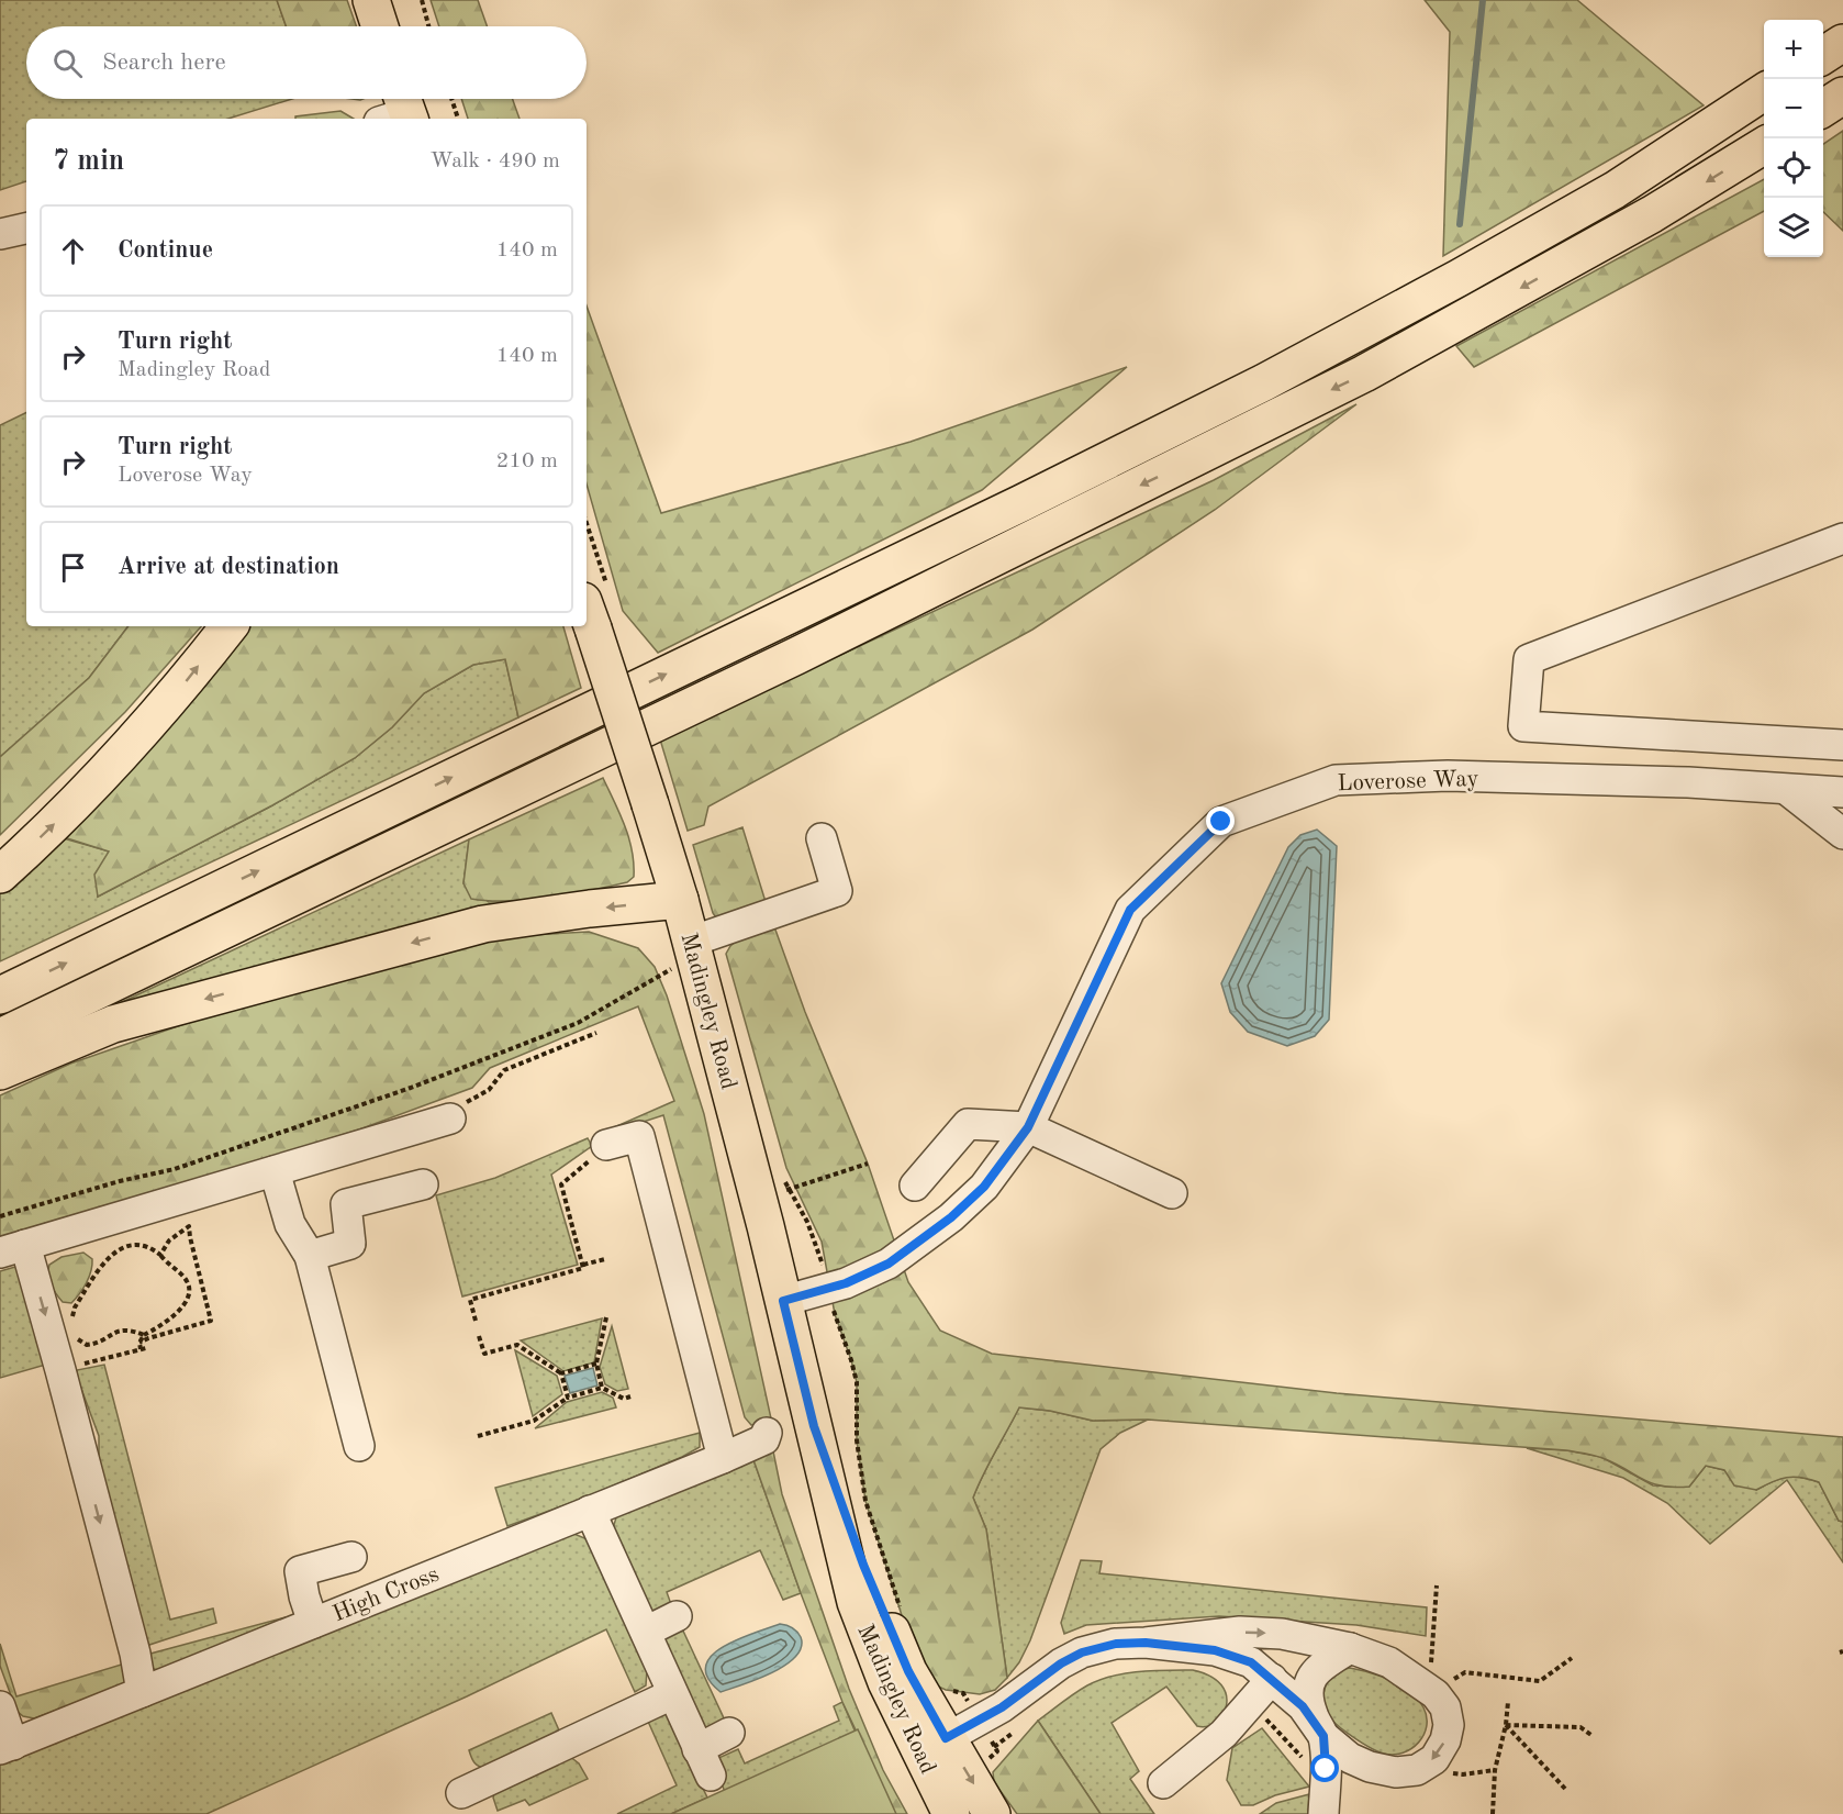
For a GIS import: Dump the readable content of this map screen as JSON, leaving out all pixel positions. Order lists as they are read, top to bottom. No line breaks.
{"streets":{"main road":["Madingley Road"],"street":["Loverose Way","High Cross"]},"crossings":[["Loverose Way","Madingley Road"]],"page":{"map_buttons":["+","−"],"search":"Search here","heading":["7 min","Walk · 490 m"],"list":[["Continue","140 m"],["Turn right","Madingley Road","140 m"],["Turn right","Loverose Way","210 m"],"Arrive at destination"]}}
